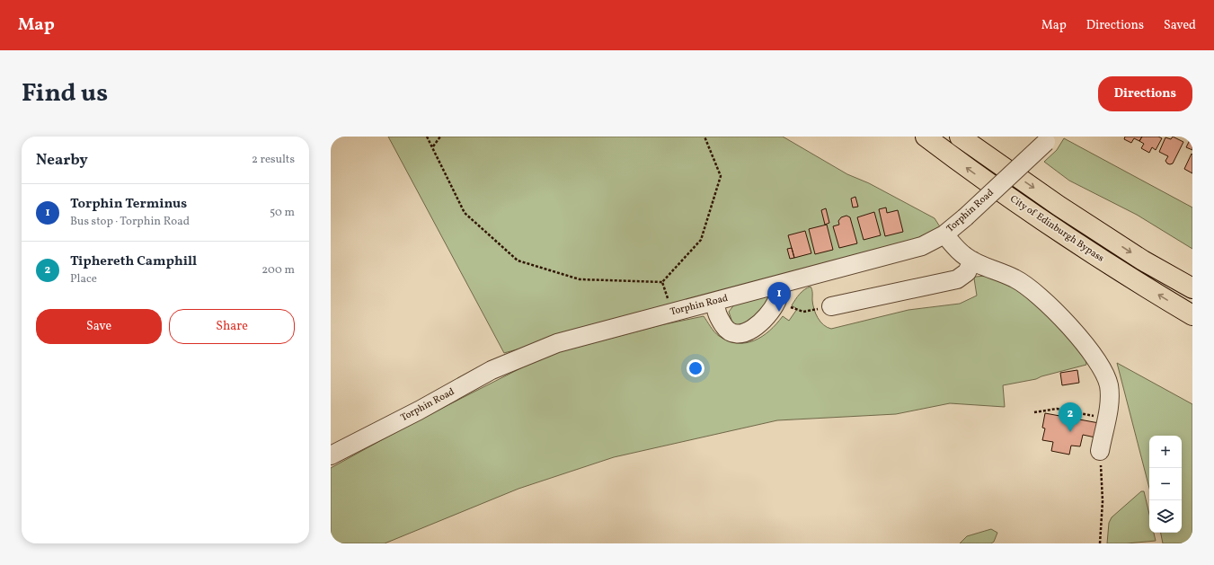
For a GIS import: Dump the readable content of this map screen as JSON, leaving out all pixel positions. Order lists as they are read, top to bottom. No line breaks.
{"streets":{"highway":["City of Edinburgh Bypass"],"street":["Torphin Road"]},"page":{"header":"Map","nav":["Map","Directions","Saved"],"title":"Find us","buttons":["Directions",["Save","Share"]],"heading":["Nearby","2 results"],"list":[{"mark":"1","name":"Torphin Terminus","note":"Bus stop · Torphin Road","value":"50 m"},{"mark":"2","name":"Tiphereth Camphill","note":"Place","value":"200 m"}],"pins":["1","2"],"map_buttons":["+","−"]}}
